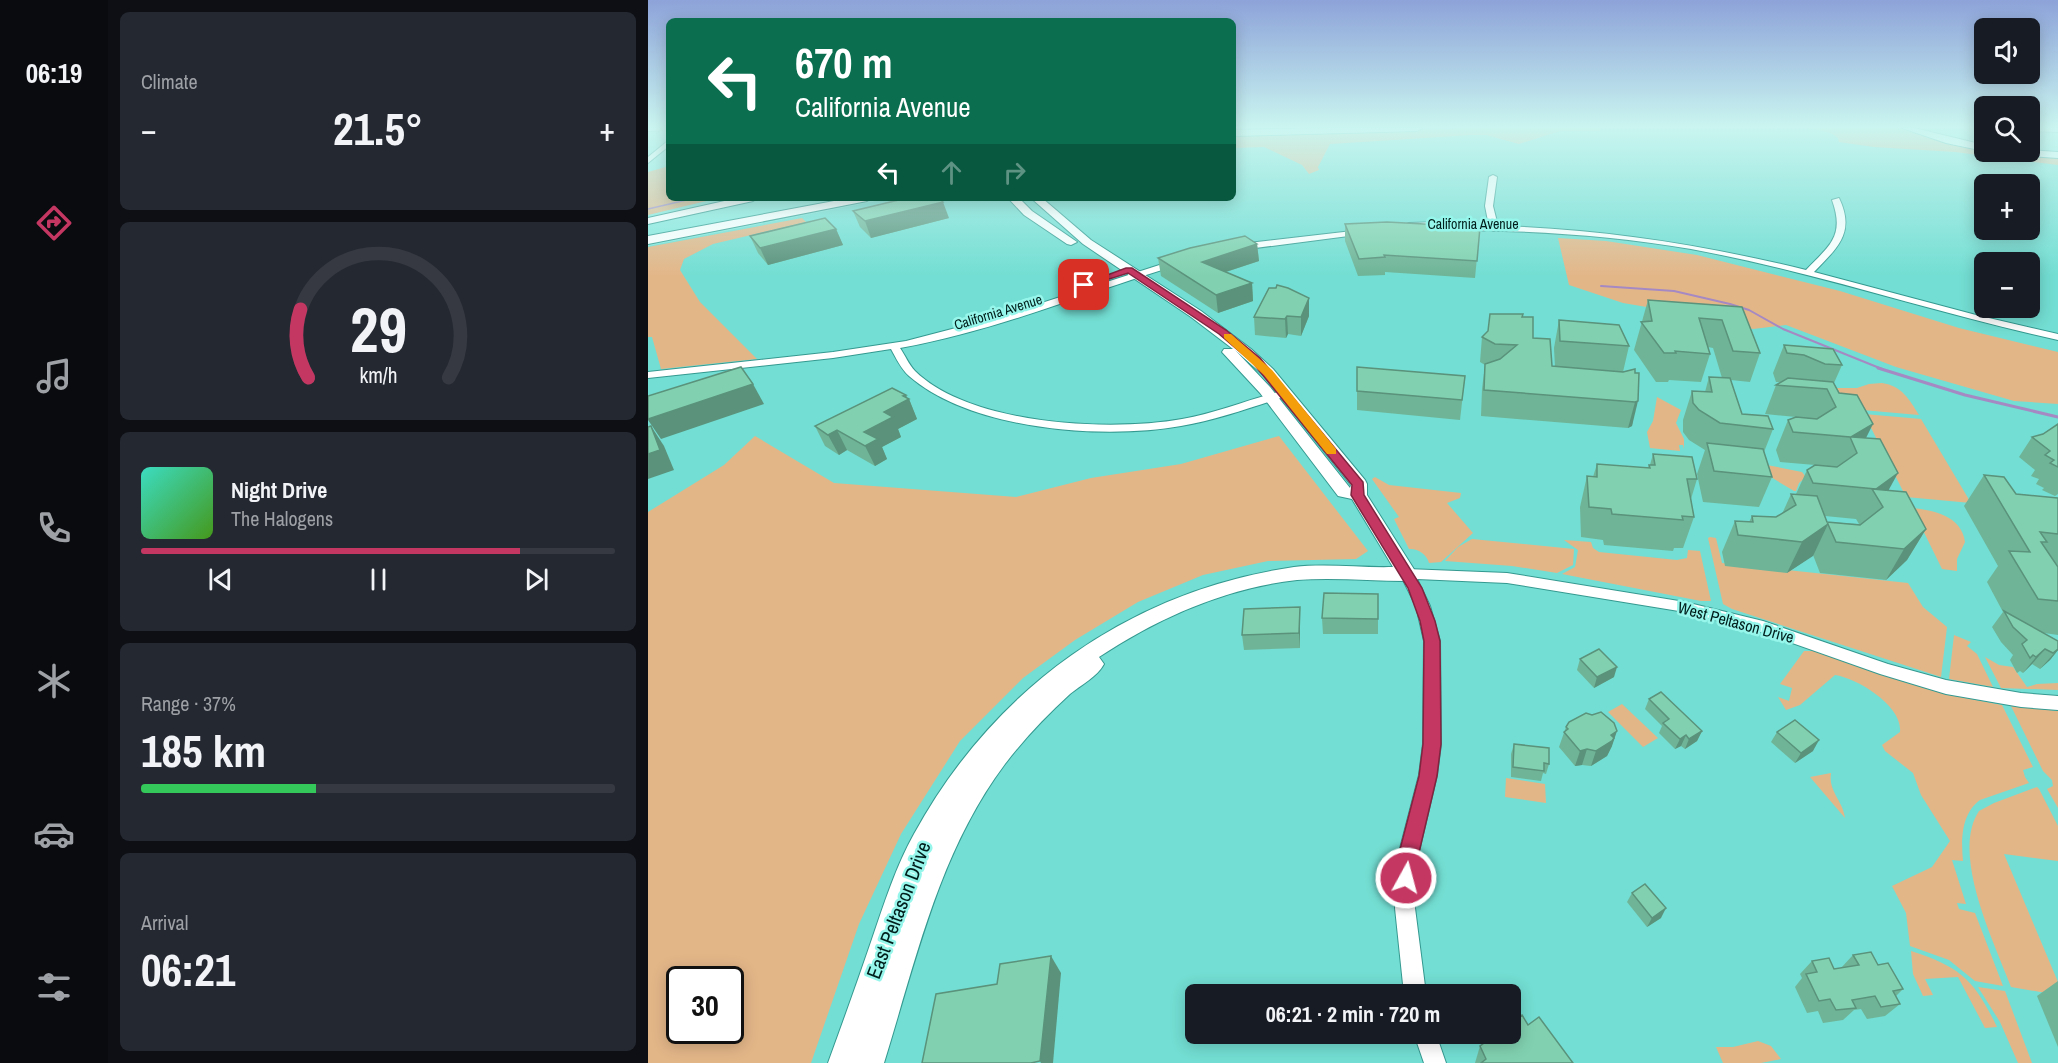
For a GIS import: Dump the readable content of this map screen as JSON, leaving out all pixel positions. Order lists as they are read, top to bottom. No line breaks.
{"streets":{"main road":["East Peltason Drive"],"street":["California Avenue","West Peltason Drive"]},"crossings":[["West Peltason Drive","East Peltason Drive"]],"page":{"tabs":"06:19","tile":["Climate",["Range · 37%","185 km"],["Arrival","06:21"]],"map_buttons":["+","−"],"turn":["670 m","California Avenue"],"heat":["−","21.5°","+"],"song":["Night Drive","The Halogens"],"limit":"30","trip":"06:21 · 2 min · 720 m","gauge":["29","km/h"]}}
